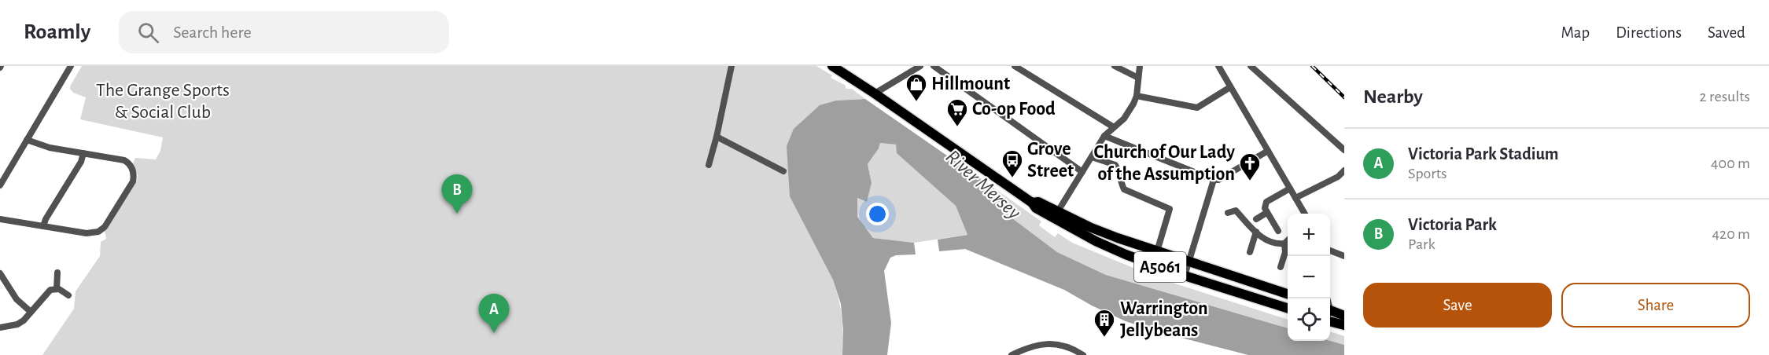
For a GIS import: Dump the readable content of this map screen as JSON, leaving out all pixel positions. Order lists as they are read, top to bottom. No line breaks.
{"streets":{"highway":["A5061"]},"water":["River Mersey"],"parks":["The Grange Sports & Social Club"],"places":{"shop":["Hillmount"],"supermarket":["Co-op Food"],"bus stop":["Grove Street"],"church":["Church of Our Lady of the Assumption"],"building":["Warrington Jellybeans"]},"page":{"header":"Roamly","search":"Search here","nav":["Map","Directions","Saved"],"heading":["Nearby","2 results"],"list":[{"mark":"A","name":"Victoria Park Stadium","note":"Sports","value":"400 m"},{"mark":"B","name":"Victoria Park","note":"Park","value":"420 m"}],"pins":["B","A"],"map_buttons":["+","−"],"buttons":["Save","Share"]}}
